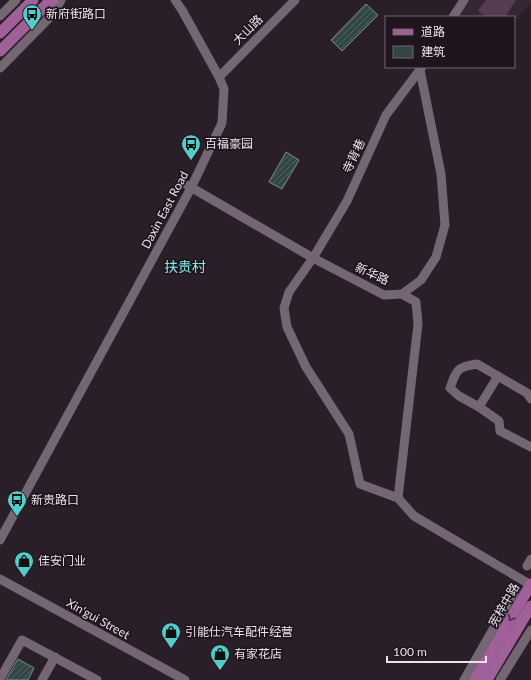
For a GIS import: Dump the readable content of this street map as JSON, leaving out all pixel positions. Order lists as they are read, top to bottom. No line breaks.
{"streets":{"main road":["宪梓中路"],"street":["大山路","寺背巷","Daxin East Road","新华路","Xin'gui Street"]},"crossings":[["大山路","Daxin East Road"],["寺背巷","新华路"],["Daxin East Road","新华路"]],"districts":["扶贵村"],"places":{"bus stop":["新府街路口","百福豪园","新贵路口"],"shop":["佳安门业","引能仕汽车配件经营","有家花店"]},"legend":["道路","建筑"],"scale_bar":"100 m"}
